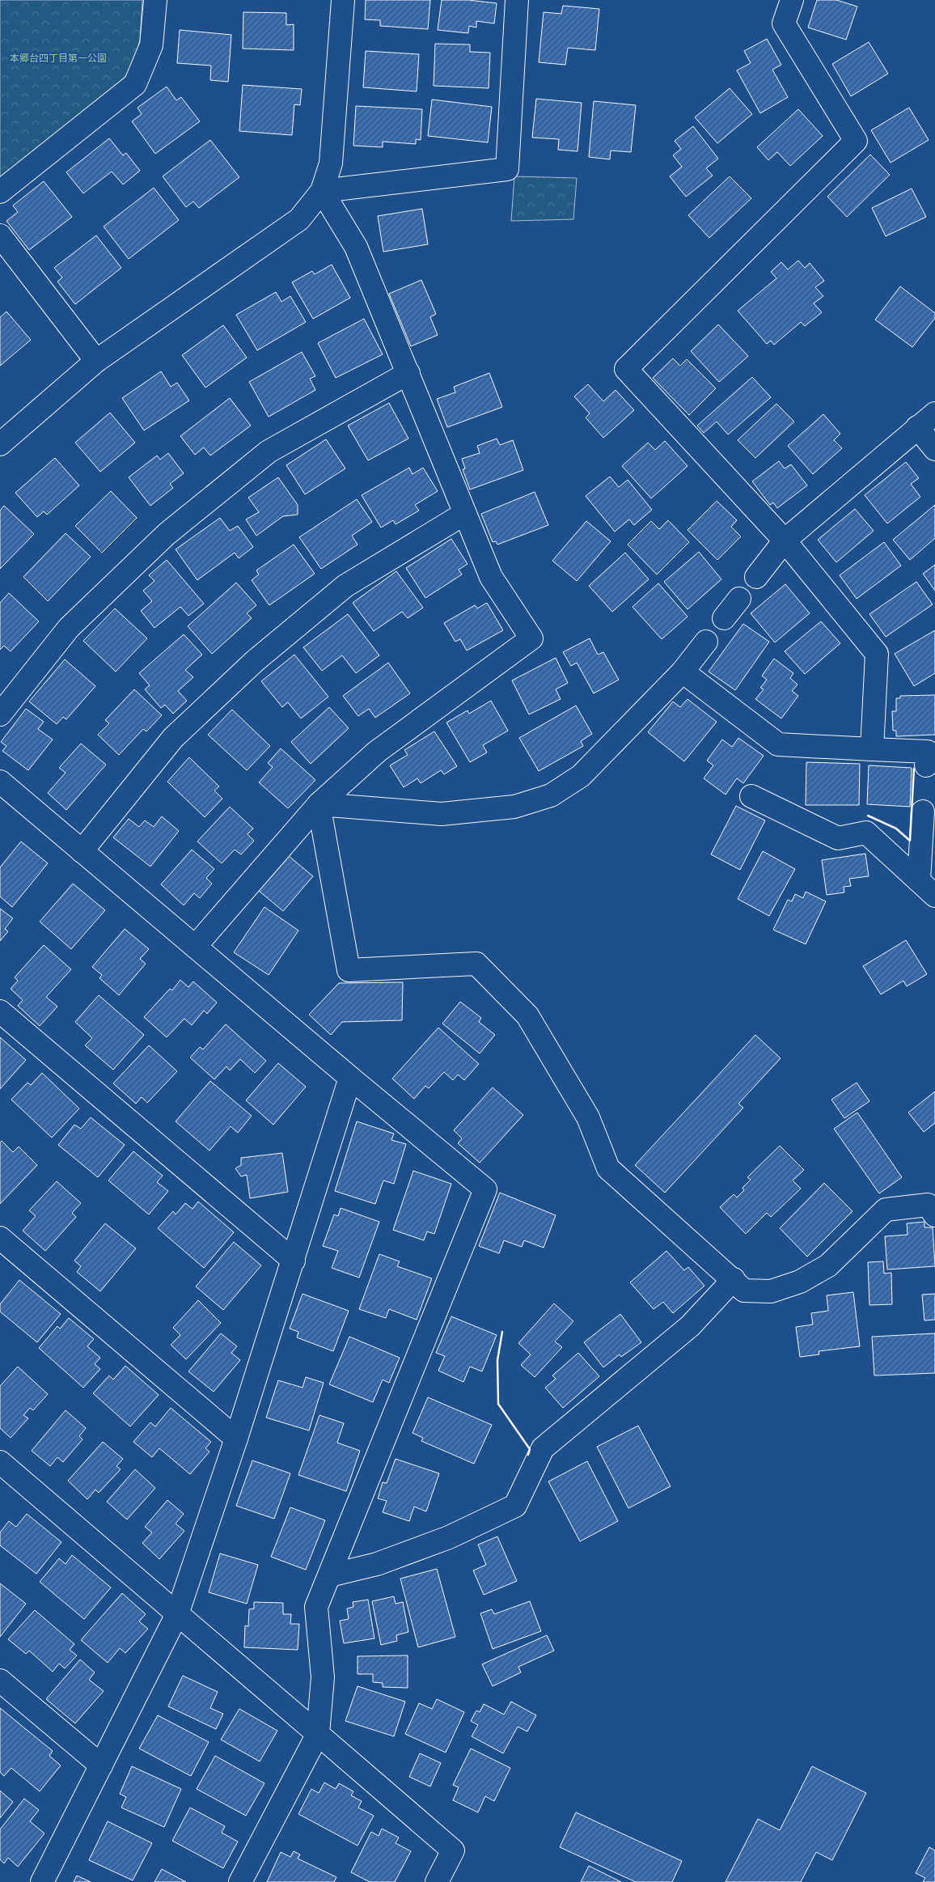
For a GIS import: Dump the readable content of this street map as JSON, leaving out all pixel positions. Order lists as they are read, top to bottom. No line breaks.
{"parks":["本郷台四丁目第一公園"]}
